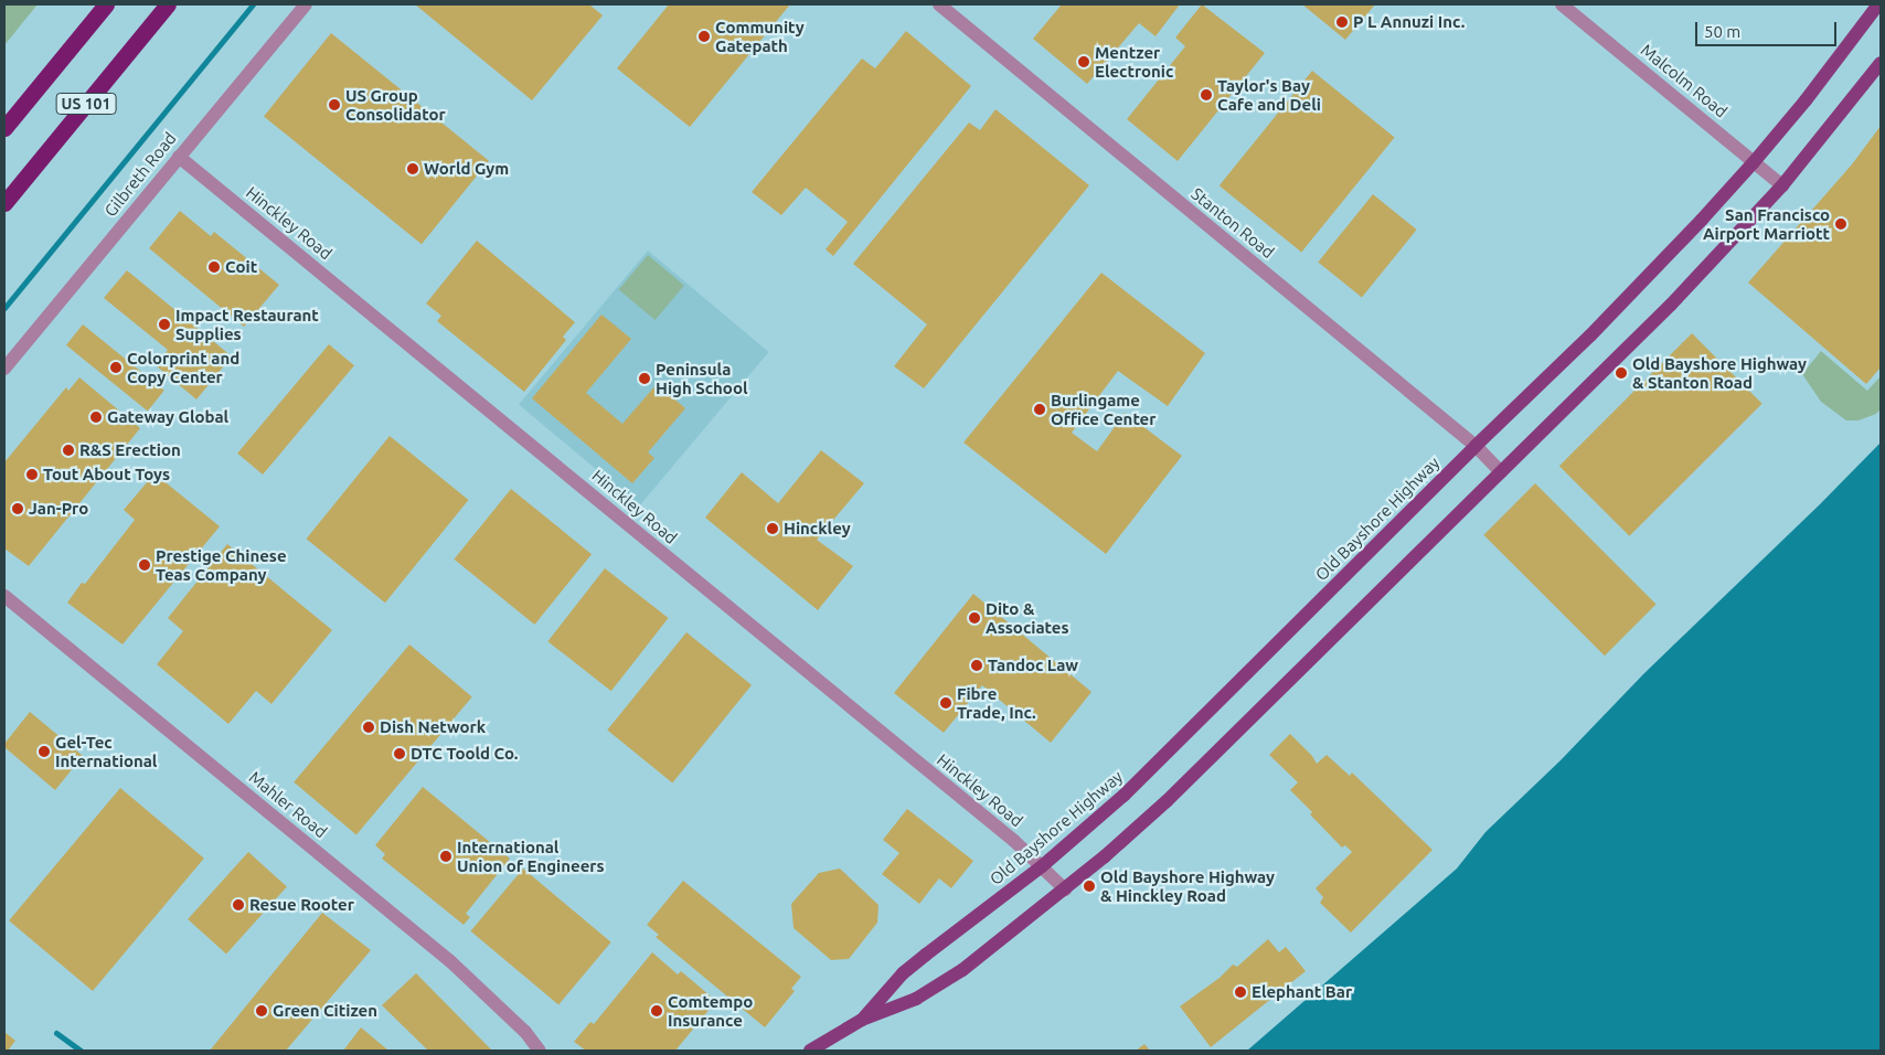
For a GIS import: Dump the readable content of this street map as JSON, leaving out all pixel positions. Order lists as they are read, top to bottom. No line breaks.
{"streets":{"highway":["US 101"],"main road":["Old Bayshore Highway"],"street":["Malcolm Road","Gilbreth Road","Hinckley Road","Stanton Road","Mahler Road"]},"crossings":[["Malcolm Road","Old Bayshore Highway"],["Gilbreth Road","Hinckley Road"],["Hinckley Road","Old Bayshore Highway"],["Stanton Road","Old Bayshore Highway"]],"places":["P L Annuzi Inc.","Community Gatepath","Mentzer Electronic","Taylor's Bay Cafe and Deli","US Group Consolidator","World Gym","San Francisco Airport Marriott","Coit","Impact Restaurant Supplies","Colorprint and Copy Center","Old Bayshore Highway & Stanton Road","Peninsula High School","Burlingame Office Center","Gateway Global","R&S Erection","Tout About Toys","Jan-Pro","Hinckley","Prestige Chinese Teas Company","Dito & Associates","Tandoc Law","Fibre Trade, Inc.","Dish Network","Gel-Tec International","DTC Toold Co.","International Union of Engineers","Old Bayshore Highway & Hinckley Road","Resue Rooter","Elephant Bar","Green Citizen","Comtempo Insurance"],"scale_bar":"50 m"}
